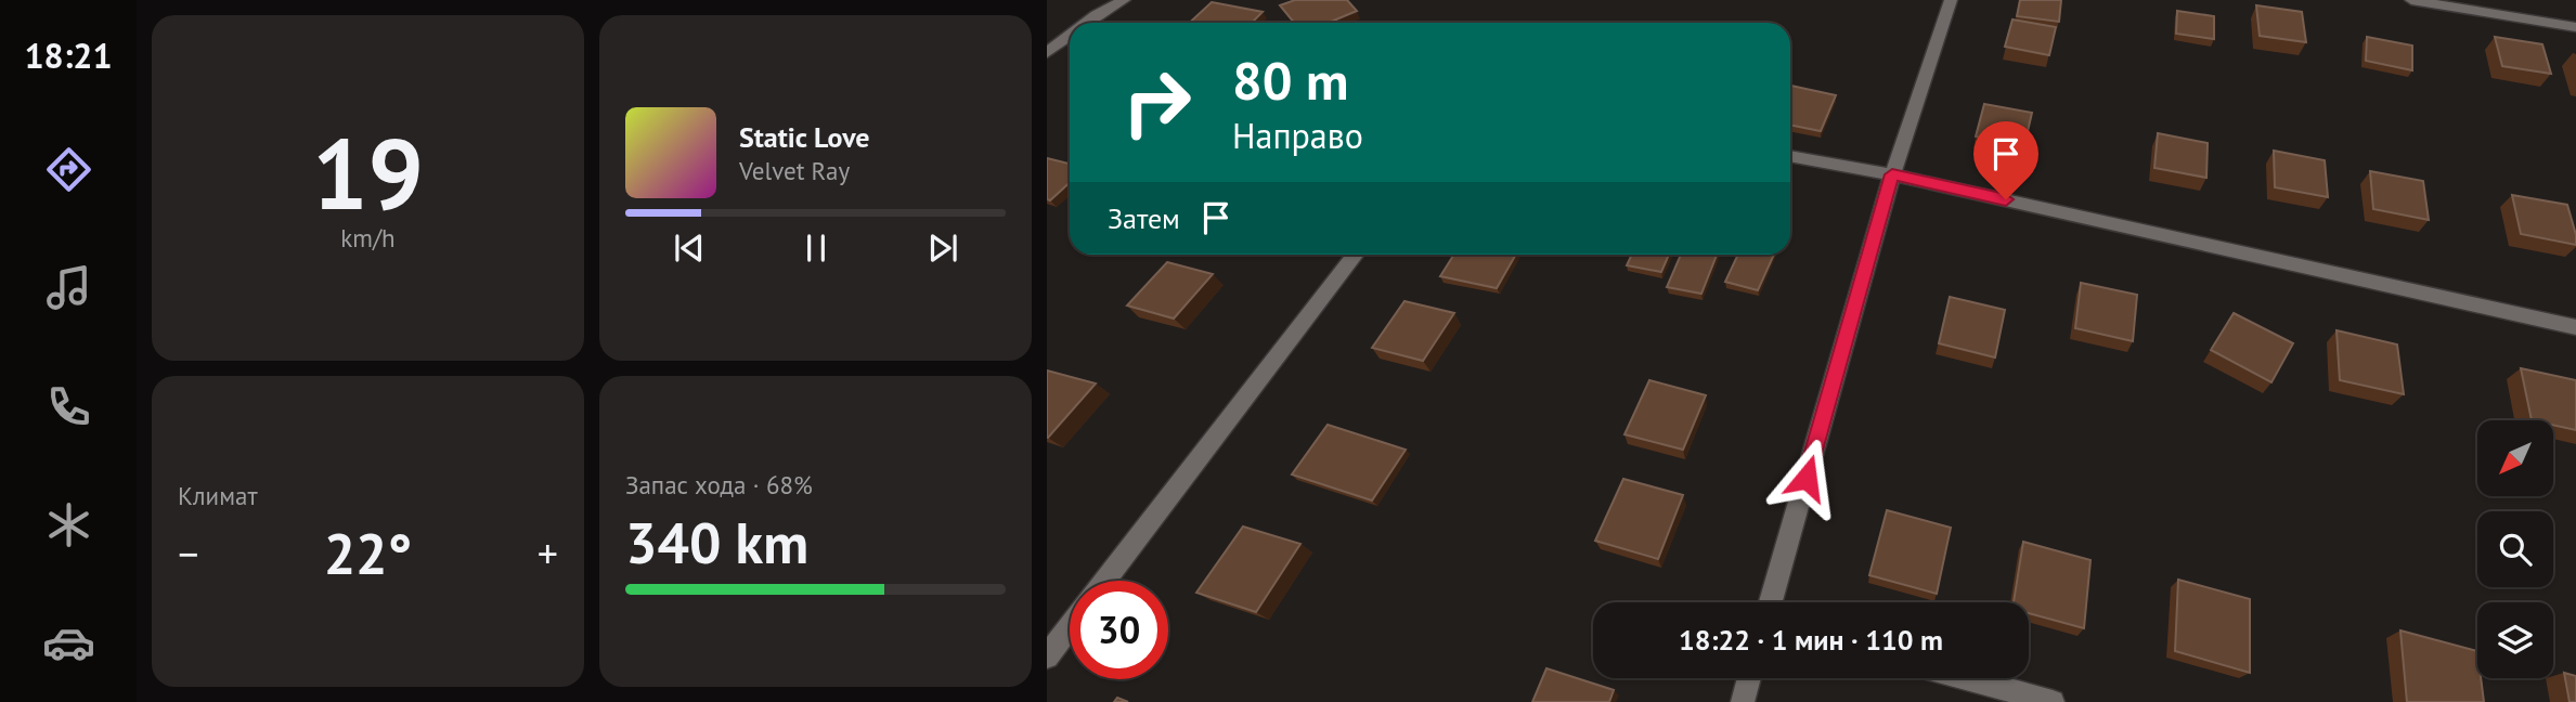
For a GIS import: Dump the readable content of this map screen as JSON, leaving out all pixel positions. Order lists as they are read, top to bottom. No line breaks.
{"north":"bottom left","page":{"tabs":"18:21","tile":[["19","km/h"],"Климат",["Запас хода · 68%","340 km"]],"turn":["80 m","Направо"],"song":["Static Love","Velvet Ray"],"then":"Затем","heat":["−","22°","+"],"limit":"30","trip":"18:22 · 1 мин · 110 m"}}
